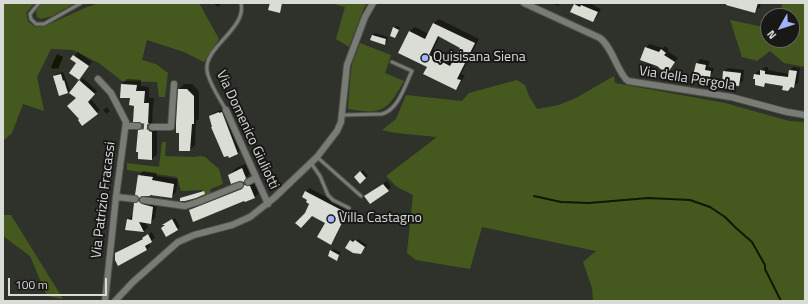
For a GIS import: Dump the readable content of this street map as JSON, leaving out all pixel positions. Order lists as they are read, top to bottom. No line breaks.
{"streets":{"street":["Via della Pergola","Via Domenico Giuliotti","Via Patrizio Fracassi"]},"places":["Quisisana Siena","Villa Castagno"],"scale_bar":"100 m","north":"bottom left"}
